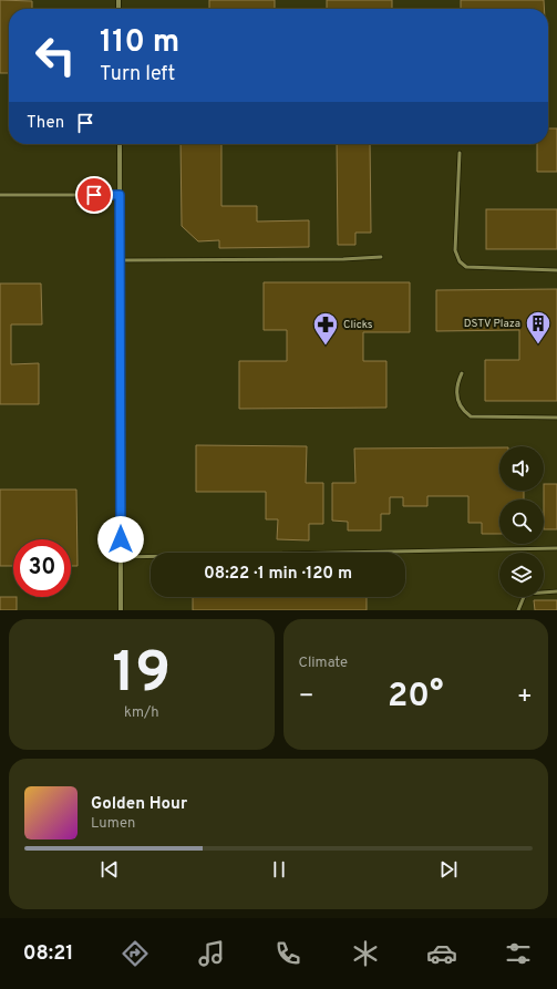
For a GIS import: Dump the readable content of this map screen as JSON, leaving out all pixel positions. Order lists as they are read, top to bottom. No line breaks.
{"places":{"building":["DSTV Plaza"],"pharmacy":["Clicks"]},"page":{"turn":["110 m","Turn left"],"then":"Then","limit":"30","trip":"08:22 · 1 min · 120 m","tile":[["19","km/h"],"Climate"],"heat":["−","20°","+"],"song":["Golden Hour","Lumen"],"tabs":"08:21"}}
